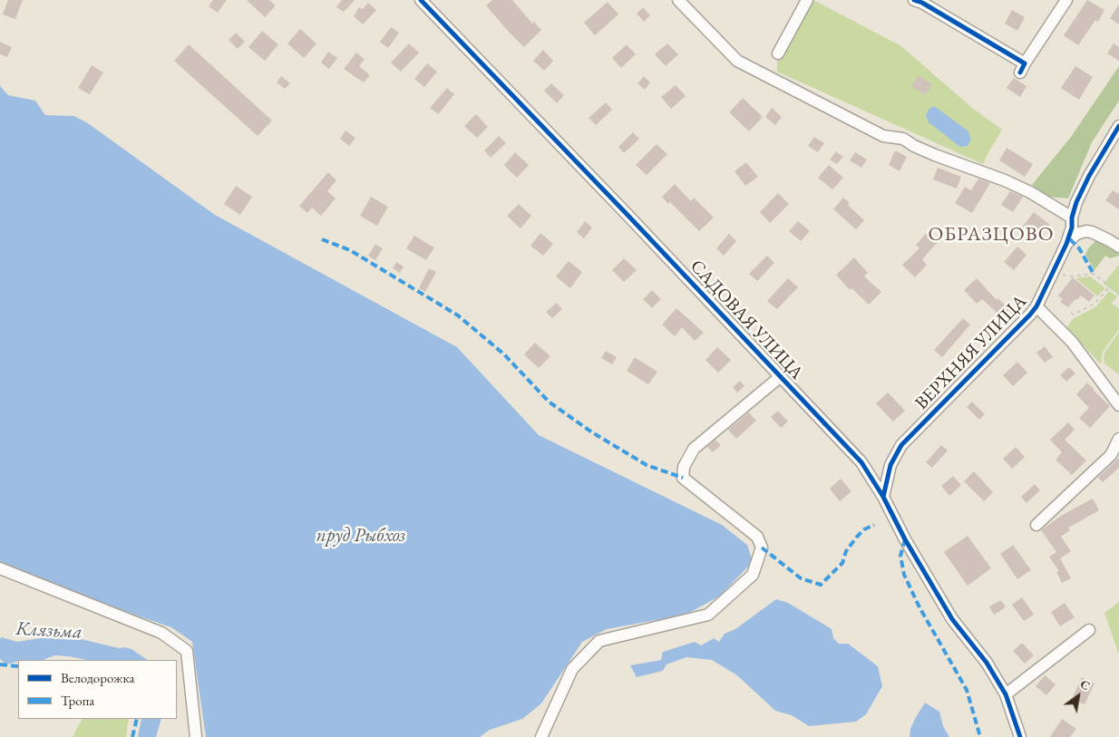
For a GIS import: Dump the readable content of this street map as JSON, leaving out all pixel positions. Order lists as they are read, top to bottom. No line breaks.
{"streets":{"street":["САДОВАЯ УЛИЦА","ВЕРХНЯЯ УЛИЦА"]},"crossings":[["САДОВАЯ УЛИЦА","ВЕРХНЯЯ УЛИЦА"]],"districts":["ОБРАЗЦОВО"],"water":["пруд Рыбхоз","Клязьма"],"legend":["Велодорожка","Тропа"],"north":"top right"}
